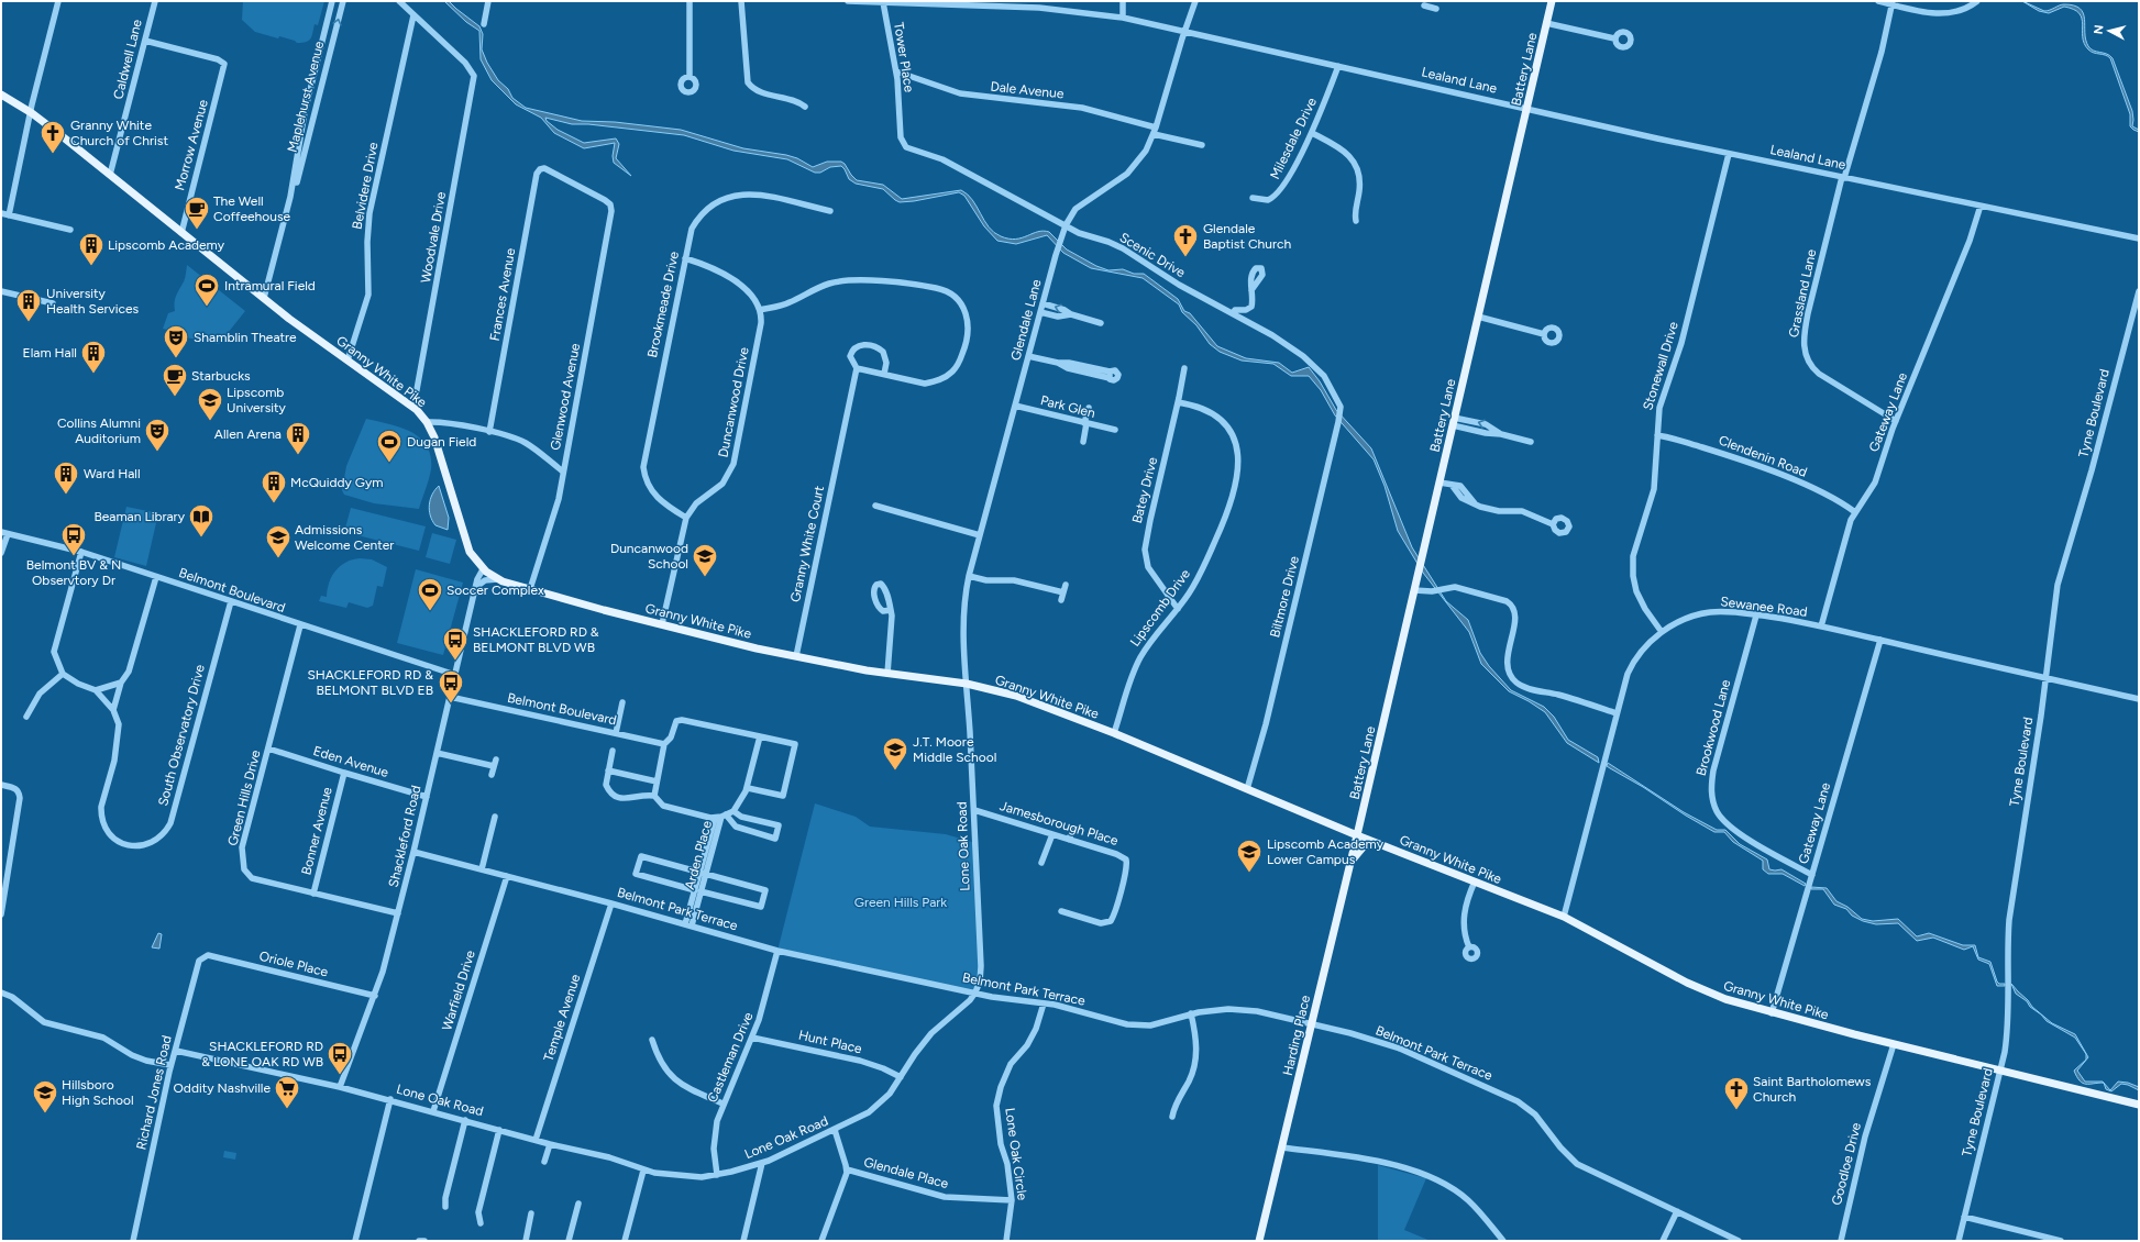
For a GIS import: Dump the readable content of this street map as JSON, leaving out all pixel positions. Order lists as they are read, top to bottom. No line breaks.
{"streets":{"main road":["Battery Lane","Granny White Pike","Harding Place"],"street":["Tower Place","Caldwell Lane","Lealand Lane","Dale Avenue","Maplehurst Avenue","Milesdale Drive","Morrow Avenue","Belvidere Drive","Woodvale Drive","Scenic Drive","Grassland Lane","Frances Avenue","Brookmeade Drive","Glendale Lane","Stonewall Drive","Glenwood Avenue","Duncanwood Drive","Park Glen","Gateway Lane","Tyne Boulevard","Clendenin Road","Batey Drive","Granny White Court","Belmont Boulevard","Biltmore Drive","Sewanee Road","Lipscomb Drive","Brookwood Lane","South Observatory Drive","Eden Avenue","Green Hills Drive","Jamesborough Place","Bonner Avenue","Shackleford Road","Lone Oak Road","Arden Place","Belmont Park Terrace","Oriole Place","Warfield Drive","Temple Avenue","Hunt Place","Castleman Drive","Richard Jones Road","Lone Oak Circle","Goodloe Drive","Glendale Place"]},"crossings":[["Tower Place","Lealand Lane"],["Tower Place","Dale Avenue"],["Tower Place","Scenic Drive"],["Caldwell Lane","Morrow Avenue"],["Caldwell Lane","Granny White Pike"],["Battery Lane","Lealand Lane"],["Battery Lane","Granny White Pike"],["Battery Lane","Harding Place"],["Lealand Lane","Milesdale Drive"],["Lealand Lane","Grassland Lane"],["Lealand Lane","Glendale Lane"],["Lealand Lane","Stonewall Drive"],["Lealand Lane","Gateway Lane"],["Dale Avenue","Glendale Lane"],["Maplehurst Avenue","Granny White Pike"],["Morrow Avenue","Granny White Pike"],["Belvidere Drive","Woodvale Drive"],["Belvidere Drive","Granny White Pike"],["Woodvale Drive","Granny White Pike"],["Scenic Drive","Glendale Lane"],["Scenic Drive","Biltmore Drive"],["Grassland Lane","Gateway Lane"],["Frances Avenue","Glenwood Avenue"],["Brookmeade Drive","Duncanwood Drive"],["Glendale Lane","Granny White Pike"],["Glendale Lane","Park Glen"],["Glendale Lane","Lone Oak Road"],["Stonewall Drive","Clendenin Road"],["Stonewall Drive","Sewanee Road"],["Granny White Pike","Glenwood Avenue"],["Granny White Pike","Duncanwood Drive"],["Granny White Pike","Gateway Lane"],["Granny White Pike","Tyne Boulevard"],["Granny White Pike","Granny White Court"],["Granny White Pike","Biltmore Drive"],["Granny White Pike","Sewanee Road"],["Granny White Pike","Lipscomb Drive"],["Granny White Pike","Shackleford Road"],["Granny White Pike","Lone Oak Road"],["Granny White Pike","Harding Place"],["Granny White Pike","Goodloe Drive"],["Gateway Lane","Clendenin Road"],["Gateway Lane","Sewanee Road"],["Gateway Lane","Brookwood Lane"],["Tyne Boulevard","Sewanee Road"],["Batey Drive","Lipscomb Drive"],["Belmont Boulevard","South Observatory Drive"],["Belmont Boulevard","Green Hills Drive"],["Belmont Boulevard","Shackleford Road"],["Sewanee Road","Brookwood Lane"],["Eden Avenue","Green Hills Drive"],["Eden Avenue","Bonner Avenue"],["Eden Avenue","Shackleford Road"],["Green Hills Drive","Bonner Avenue"],["Green Hills Drive","Shackleford Road"],["Jamesborough Place","Lone Oak Road"],["Shackleford Road","Lone Oak Road"],["Shackleford Road","Belmont Park Terrace"],["Shackleford Road","Oriole Place"],["Lone Oak Road","Belmont Park Terrace"],["Lone Oak Road","Warfield Drive"],["Lone Oak Road","Temple Avenue"],["Lone Oak Road","Hunt Place"],["Lone Oak Road","Castleman Drive"],["Lone Oak Road","Richard Jones Road"],["Arden Place","Belmont Park Terrace"],["Belmont Park Terrace","Warfield Drive"],["Belmont Park Terrace","Temple Avenue"],["Belmont Park Terrace","Harding Place"],["Belmont Park Terrace","Castleman Drive"],["Belmont Park Terrace","Lone Oak Circle"],["Oriole Place","Richard Jones Road"],["Hunt Place","Castleman Drive"],["Lone Oak Circle","Glendale Place"]],"parks":["Green Hills Park"],"places":{"church":["Granny White Church of Christ","Glendale Baptist Church","Saint Bartholomews Church"],"cafe":["The Well Coffeehouse","Starbucks"],"building":["Lipscomb Academy","University Health Services","Elam Hall","Allen Arena","Ward Hall","McQuiddy Gym"],"sports":["Intramural Field","Dugan Field","Soccer Complex"],"theatre":["Shamblin Theatre","Collins Alumni Auditorium"],"school or university":["Lipscomb University","Admissions Welcome Center","Duncanwood School","J.T. Moore Middle School","Lipscomb Academy Lower Campus","Hillsboro High School"],"library":["Beaman Library"],"bus stop":["Belmont BV & N Observtory Dr","SHACKLEFORD RD & BELMONT BLVD WB","SHACKLEFORD RD & BELMONT BLVD EB","SHACKLEFORD RD & LONE OAK RD WB"],"supermarket":["Oddity Nashville"]},"north":"left"}
